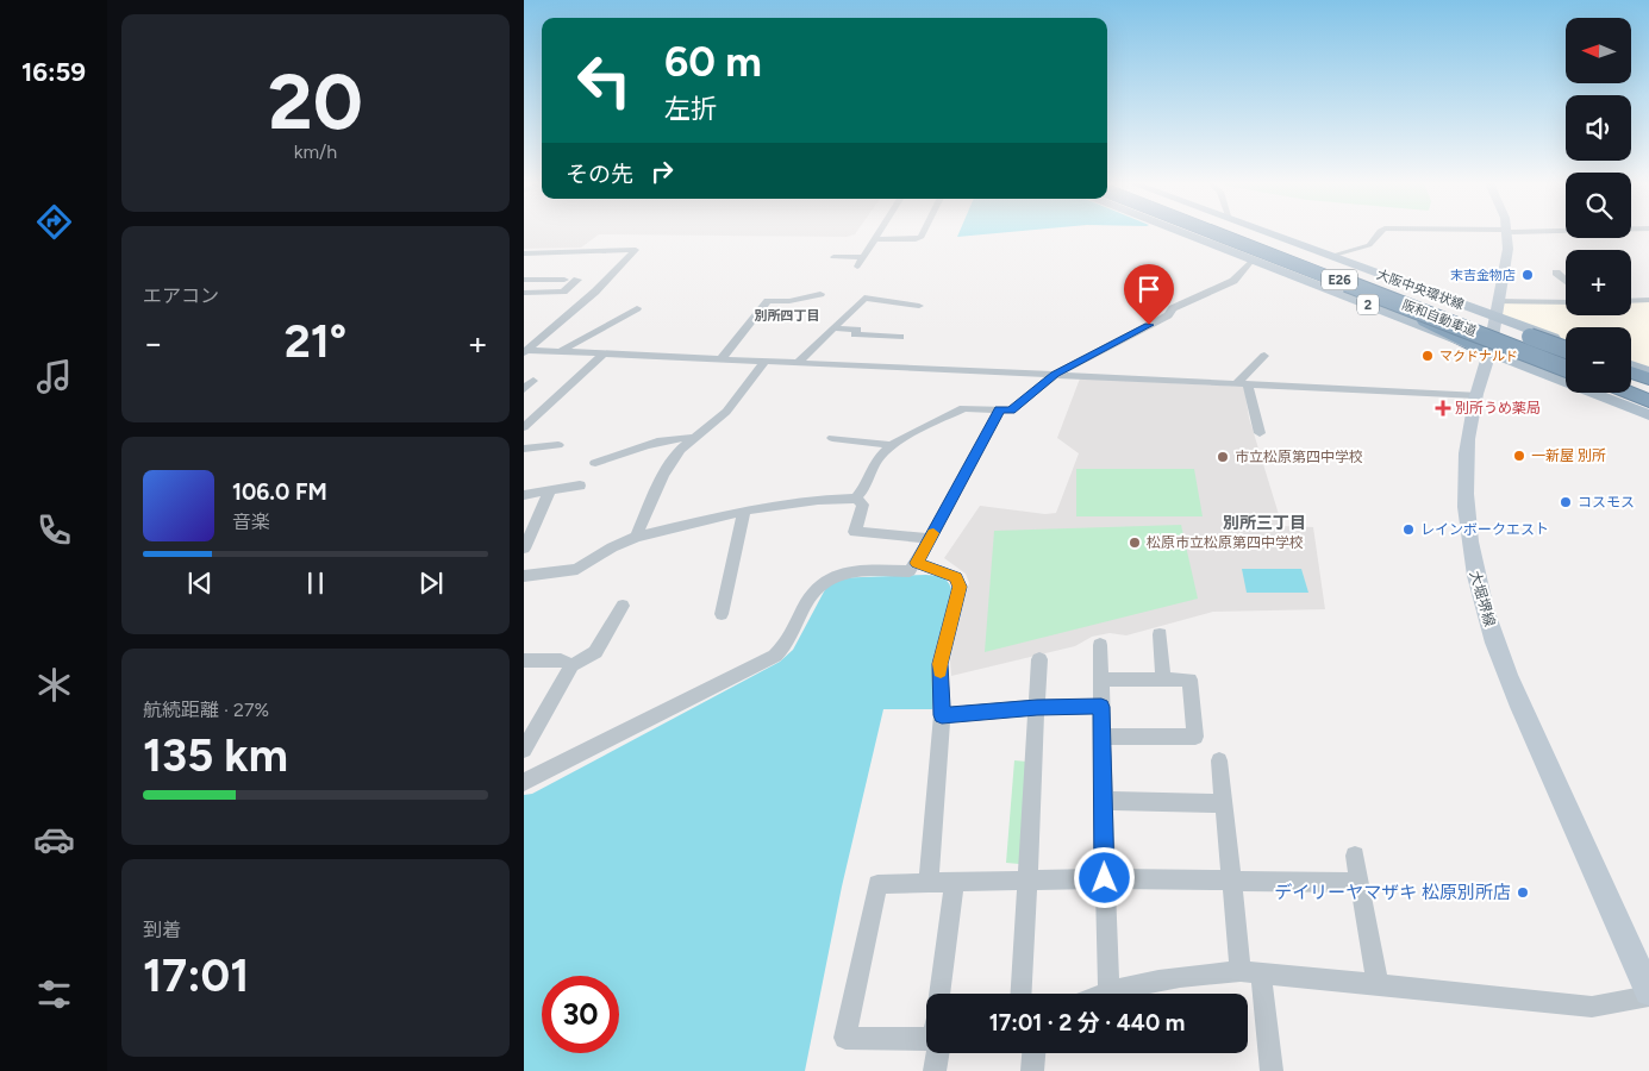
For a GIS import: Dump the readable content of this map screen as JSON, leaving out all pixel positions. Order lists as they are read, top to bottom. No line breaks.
{"streets":{"highway":["E26","阪和自動車道"],"main road":["大阪中央環状線","2","大堀堺線"]},"crossings":[["大阪中央環状線","大堀堺線"],["2","大堀堺線"]],"districts":["別所四丁目","別所三丁目"],"places":{"other":["末吉金物店","マクドナルド","一新屋 別所","市立松原第四中学校","コスモス","レインボークエスト","松原市立松原第四中学校","デイリーヤマザキ 松原別所店"],"health":["別所うめ薬局"]},"north":"left","page":{"tabs":"16:59","tile":[["20","km/h"],"エアコン",["航続距離 · 27%","135 km"],["到着","17:01"]],"map_buttons":["+","−"],"turn":["60 m","左折"],"then":"その先","heat":["−","21°","+"],"song":["106.0 FM","音楽"],"limit":"30","trip":"17:01 · 2 分 · 440 m"}}
